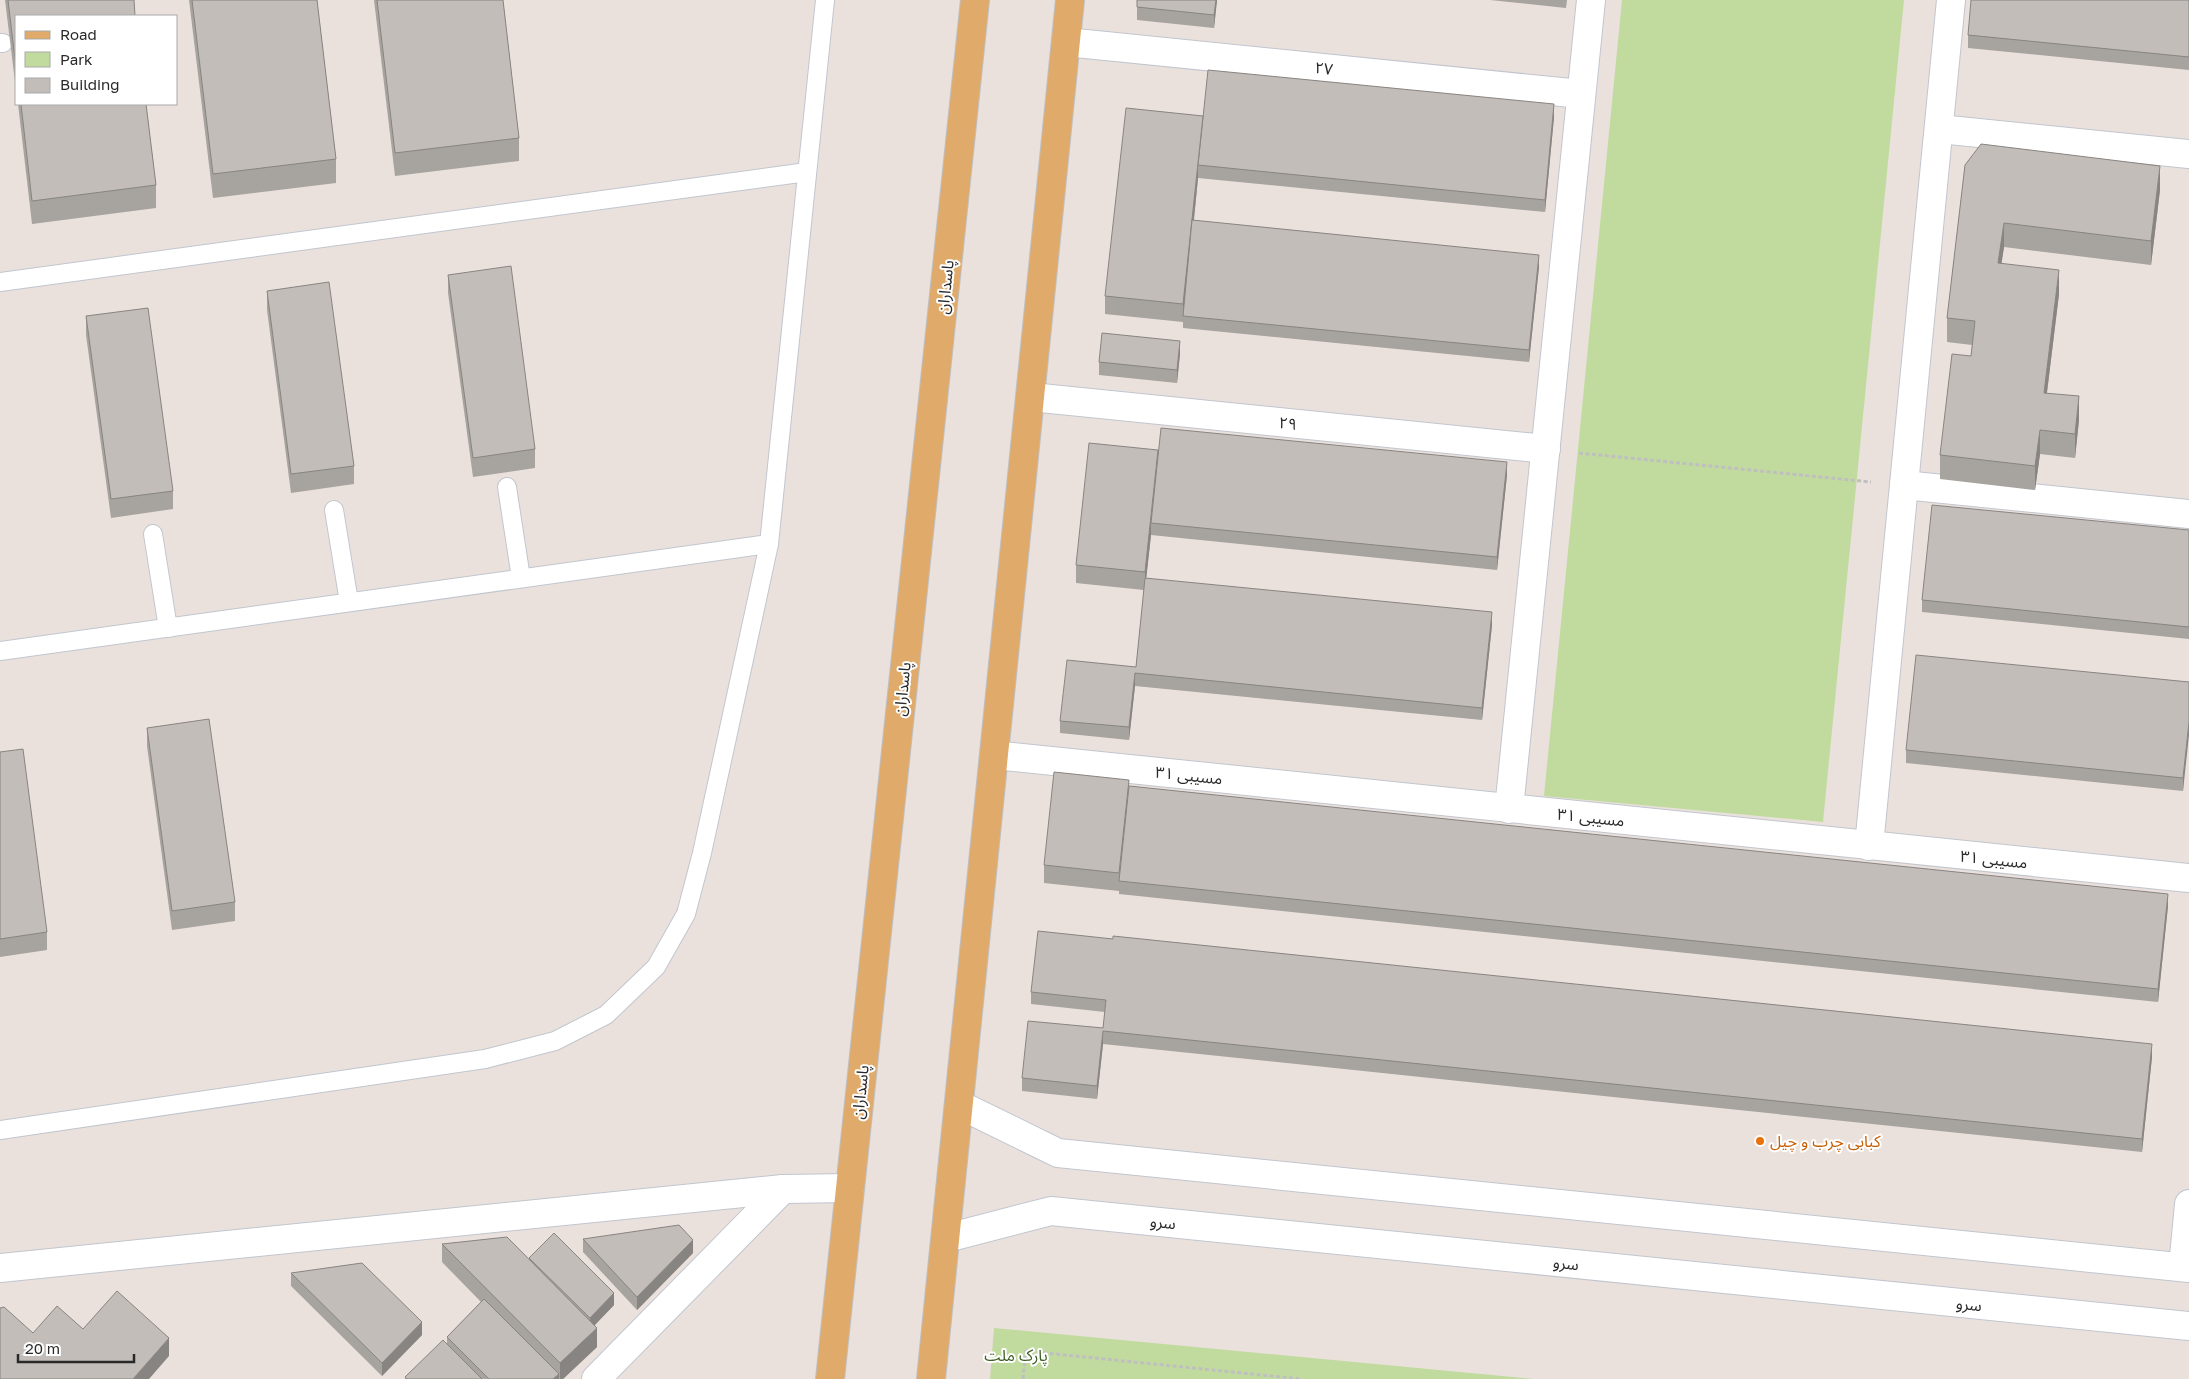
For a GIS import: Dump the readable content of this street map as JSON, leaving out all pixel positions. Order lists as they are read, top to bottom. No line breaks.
{"streets":{"main road":["پاسداران"],"street":["۲۷","۲۹","۳۱ مسیبی","سرو"]},"parks":["پارک ملت"],"places":["کبابی چرب و چیل"],"legend":["Road","Park","Building"],"scale_bar":"20 m"}
